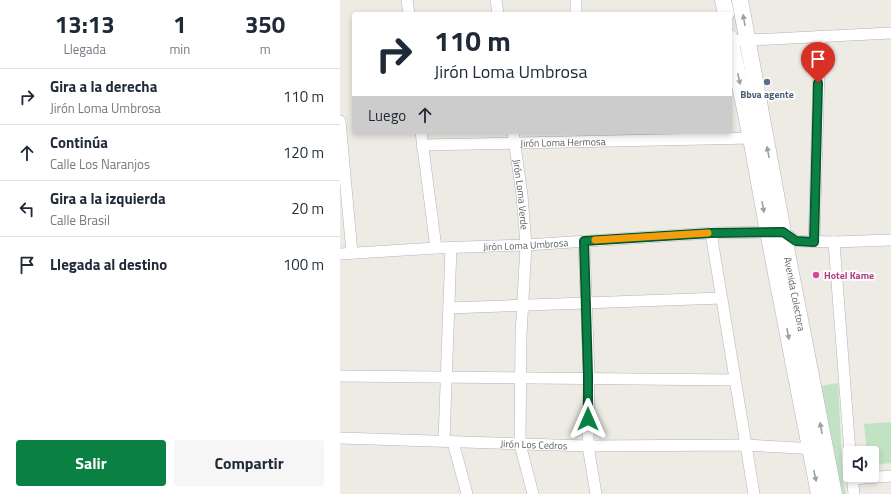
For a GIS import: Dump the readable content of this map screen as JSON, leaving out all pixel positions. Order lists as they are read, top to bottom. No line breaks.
{"streets":{"street":["Jirón Loma Hermosa","Jirón Loma Verde","Jirón Loma Umbrosa","Avenida Colectora","Jirón Los Cedros"]},"crossings":[["Jirón Loma Hermosa","Jirón Loma Verde"],["Jirón Loma Hermosa","Avenida Colectora"],["Jirón Loma Verde","Jirón Loma Umbrosa"],["Jirón Loma Verde","Jirón Los Cedros"],["Jirón Loma Umbrosa","Avenida Colectora"],["Avenida Colectora","Jirón Los Cedros"]],"places":["Bbva agente","Hotel Kame"],"page":{"eta":["13:13","Llegada","1","min","350","m"],"turn":["110 m","Jirón Loma Umbrosa"],"list":[{"name":"Gira a la derecha","note":"Jirón Loma Umbrosa","value":"110 m"},{"name":"Continúa","note":"Calle Los Naranjos","value":"120 m"},{"name":"Gira a la izquierda","note":"Calle Brasil","value":"20 m"},{"name":"Llegada al destino","value":"100 m"}],"then":"Luego","buttons":["Salir","Compartir"]}}
